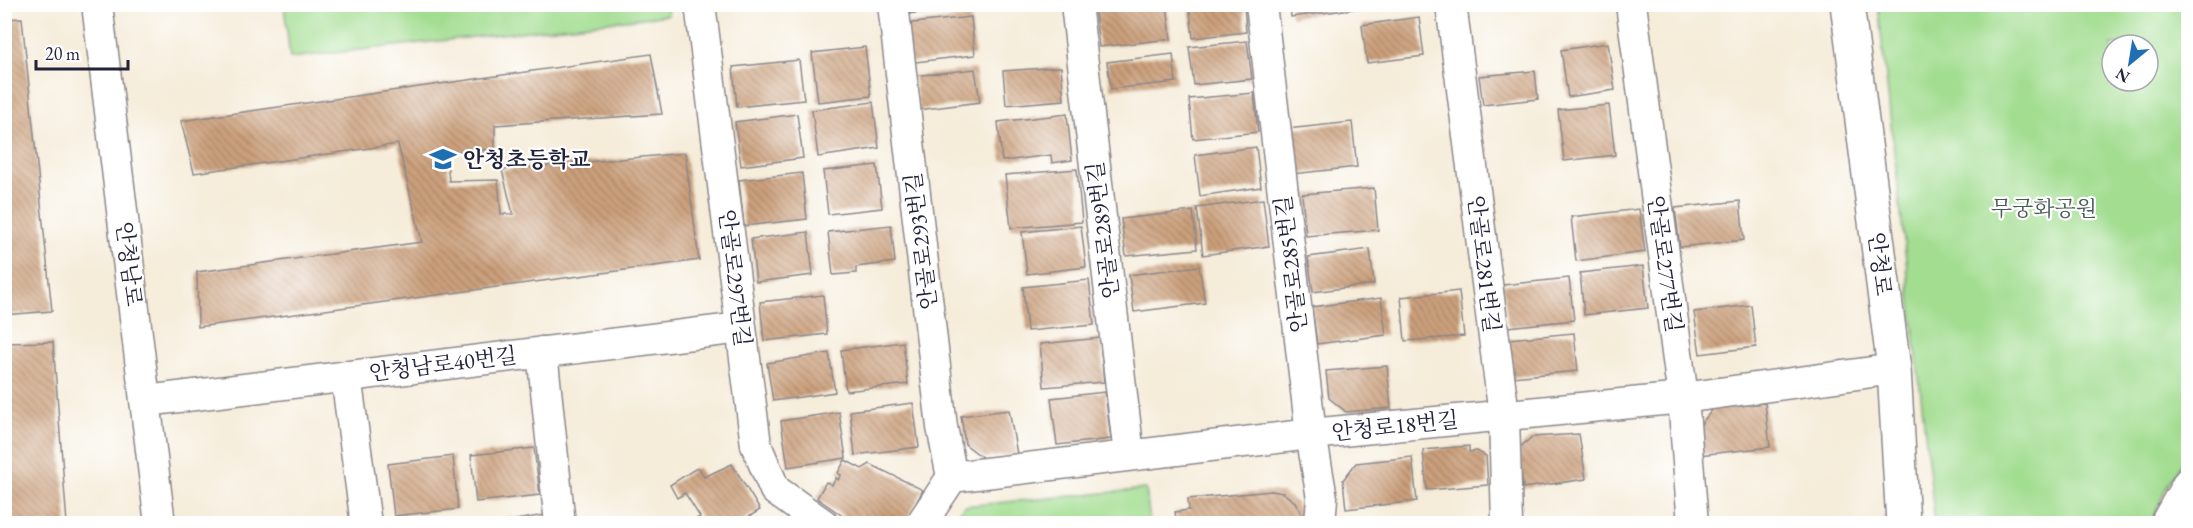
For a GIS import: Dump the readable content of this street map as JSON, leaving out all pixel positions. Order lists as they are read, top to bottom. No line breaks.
{"streets":{"main road":["안청로"],"street":["안골로289번길","안골로293번길","안청남로","안골로285번길","안골로281번길","안골로277번길","안골로297번길","안청남로40번길","안청로18번길"]},"crossings":[["안골로289번길","안청로18번길"],["안골로293번길","안청로18번길"],["안청남로","안청남로40번길"],["안골로285번길","안청로18번길"],["안골로281번길","안청로18번길"],["안골로277번길","안청로18번길"],["안청로","안청로18번길"],["안골로297번길","안청남로40번길"]],"parks":["무궁화공원"],"places":{"school or university":["안청초등학교"]},"scale_bar":"20 m","north":"bottom left"}
